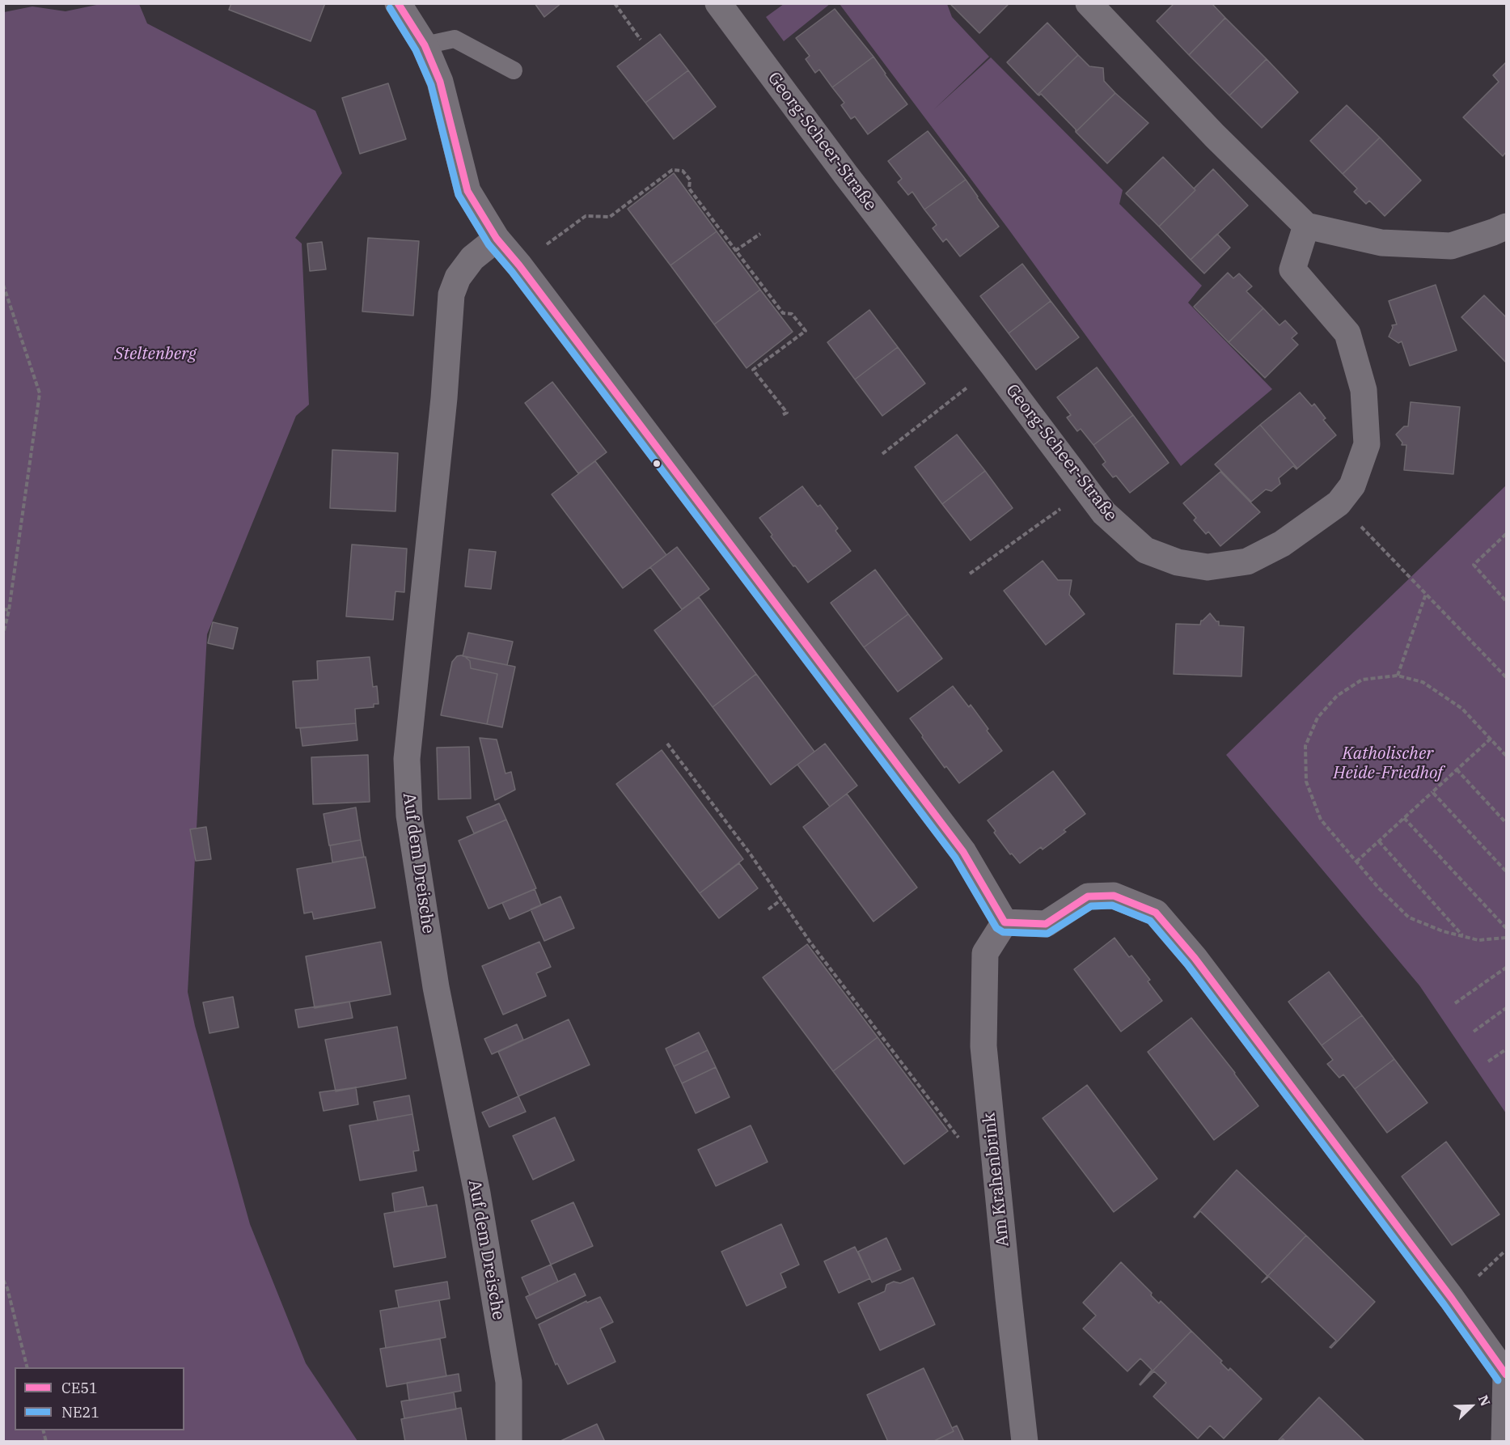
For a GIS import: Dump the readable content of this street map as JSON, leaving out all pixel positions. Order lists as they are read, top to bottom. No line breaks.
{"streets":{"street":["Georg-Scheer-Straße","Auf dem Dreische","Am Krahenbrink"]},"parks":["Steltenberg","Katholischer Heide-Friedhof"],"lines":["transit line CE51","transit line NE21"],"legend":["CE51","NE21"],"north":"top right"}
